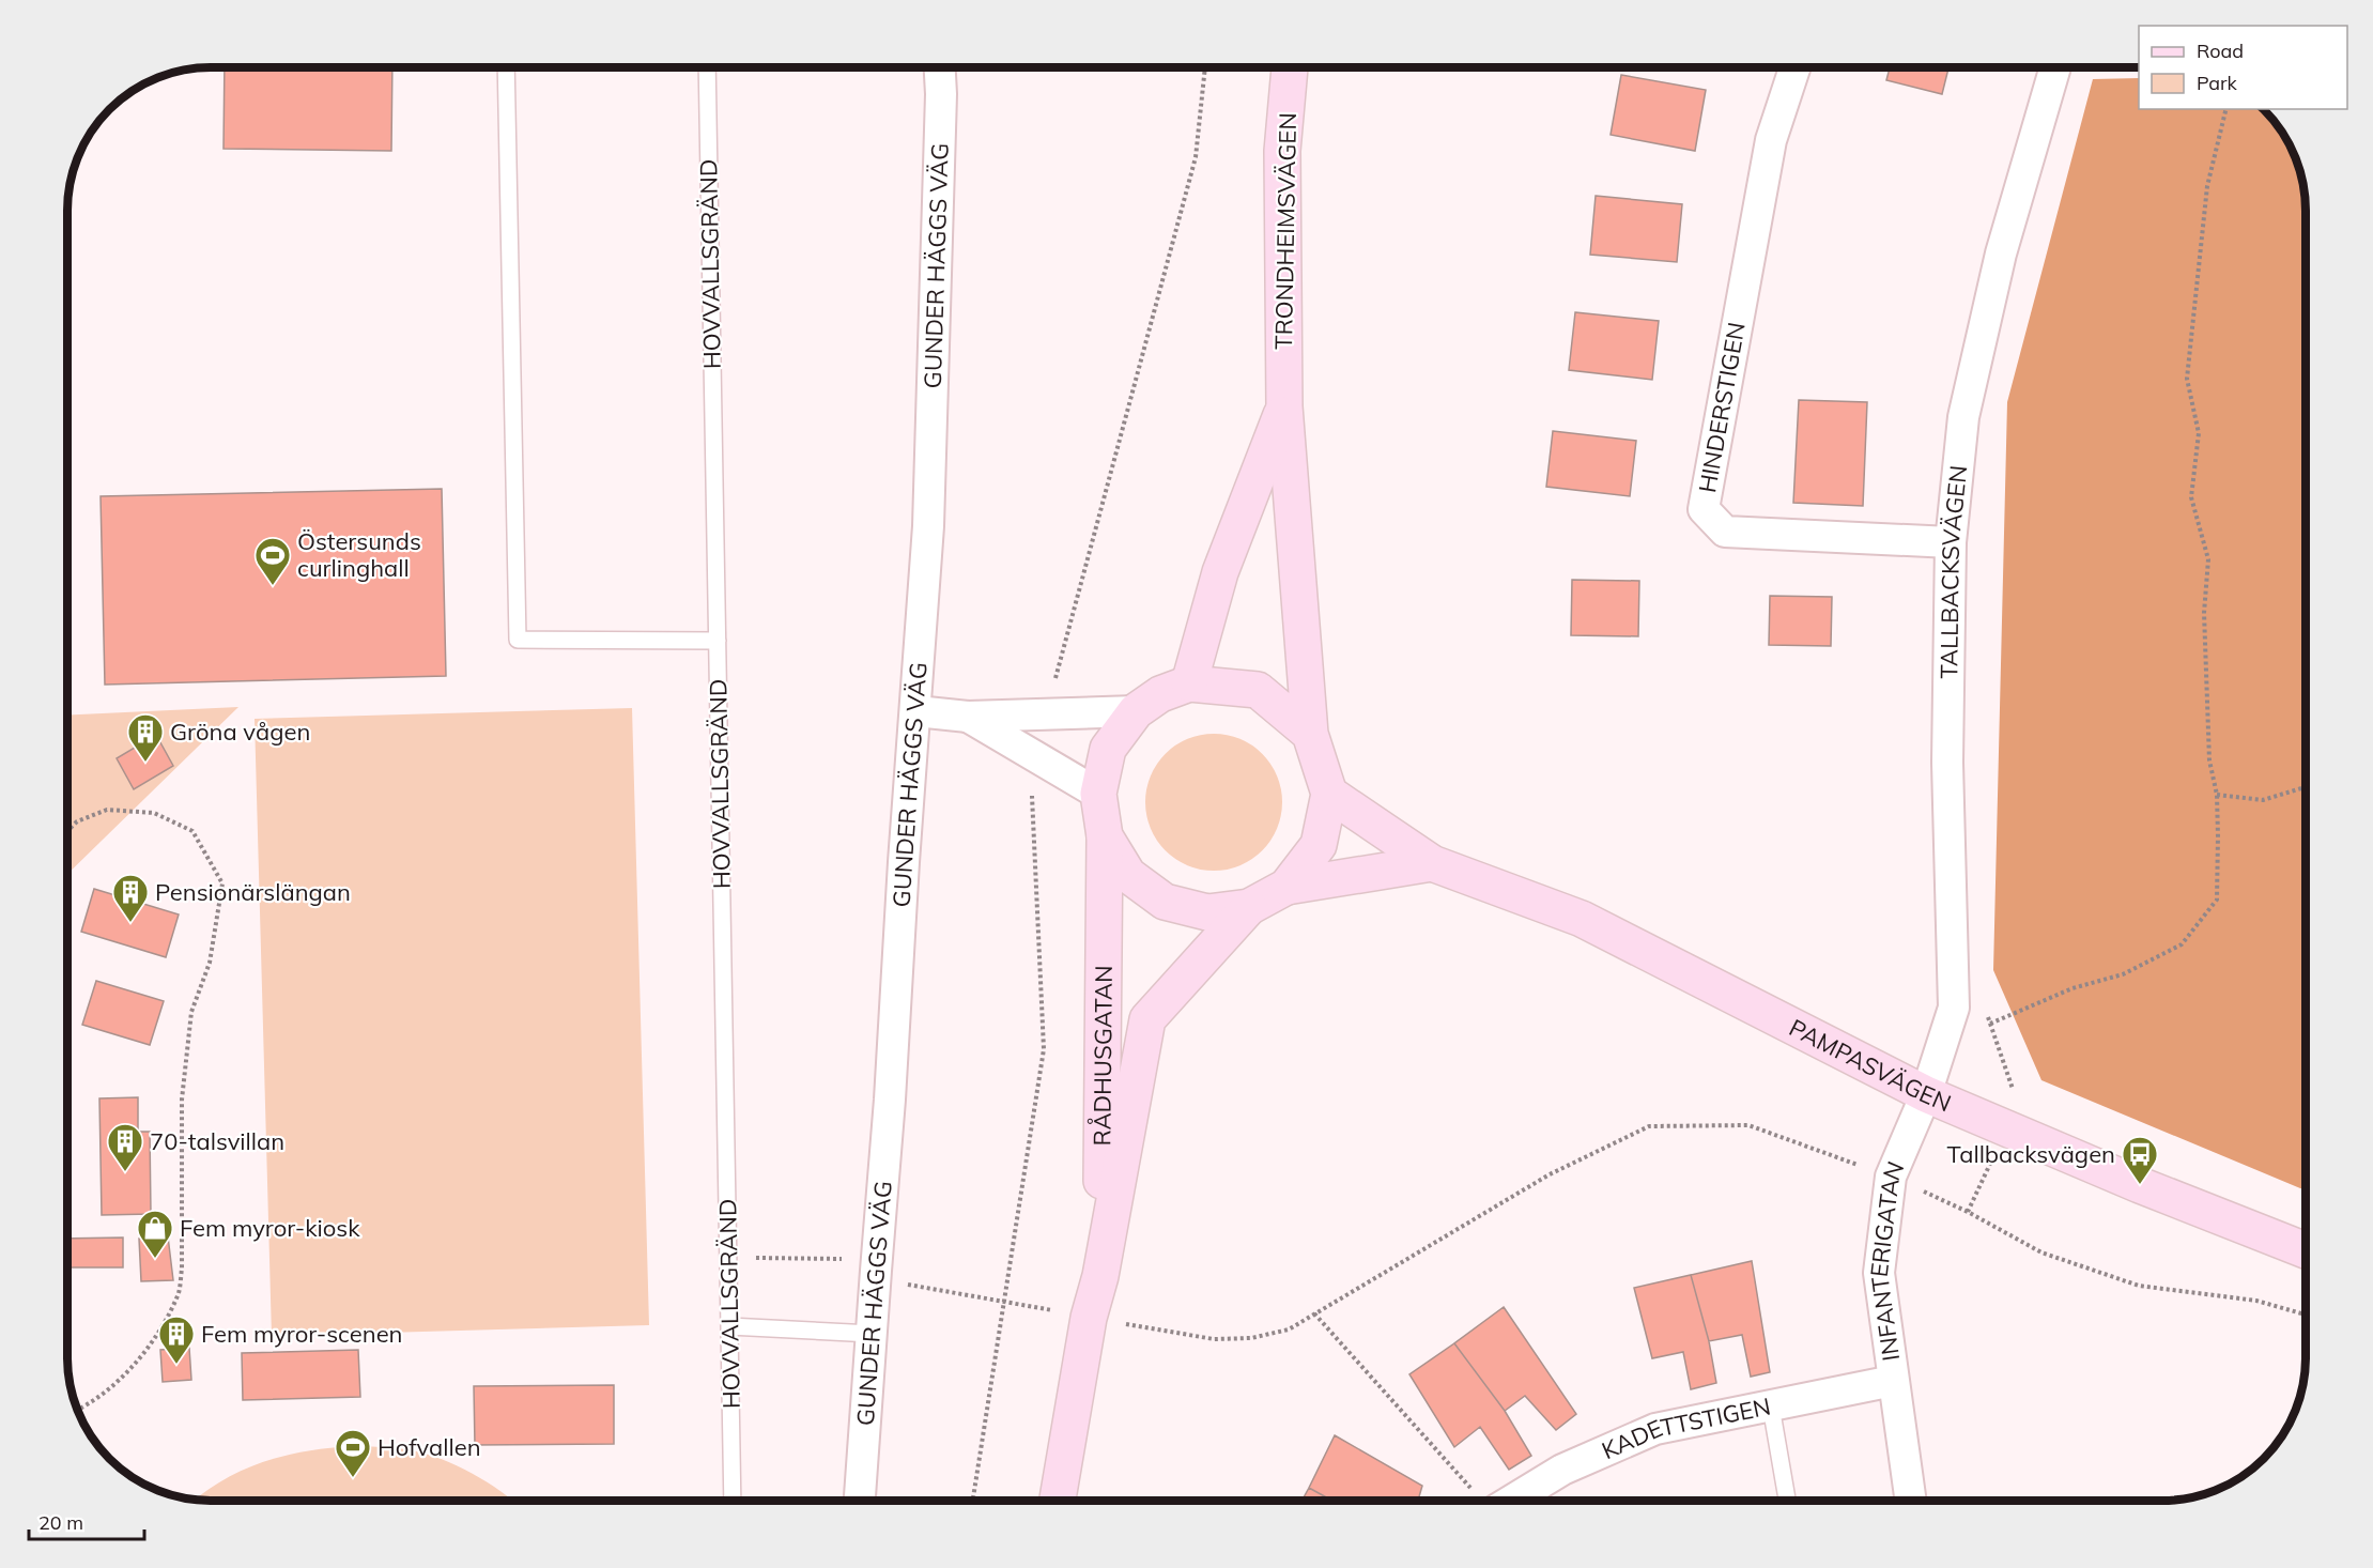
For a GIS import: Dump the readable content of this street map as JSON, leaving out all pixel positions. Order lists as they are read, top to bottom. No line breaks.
{"streets":{"main road":["TRONDHEIMSVÄGEN","RÅDHUSGATAN","PAMPASVÄGEN"],"street":["GUNDER HÄGGS VÄG","HINDERSTIGEN","TALLBACKSVÄGEN","INFANTERIGATAN","KADETTSTIGEN"],"lane":["HOVVALLSGRÄND"]},"crossings":[["TRONDHEIMSVÄGEN","RÅDHUSGATAN"],["TRONDHEIMSVÄGEN","PAMPASVÄGEN"],["HINDERSTIGEN","TALLBACKSVÄGEN"],["TALLBACKSVÄGEN","PAMPASVÄGEN"],["TALLBACKSVÄGEN","INFANTERIGATAN"],["RÅDHUSGATAN","PAMPASVÄGEN"],["PAMPASVÄGEN","INFANTERIGATAN"],["INFANTERIGATAN","KADETTSTIGEN"]],"places":{"sports":["Östersunds curlinghall","Hofvallen"],"building":["Gröna vågen","Pensionärslängan","70-talsvillan","Fem myror-scenen"],"bus stop":["Tallbacksvägen"],"shop":["Fem myror-kiosk"]},"legend":["Road","Park"],"scale_bar":"20 m"}
